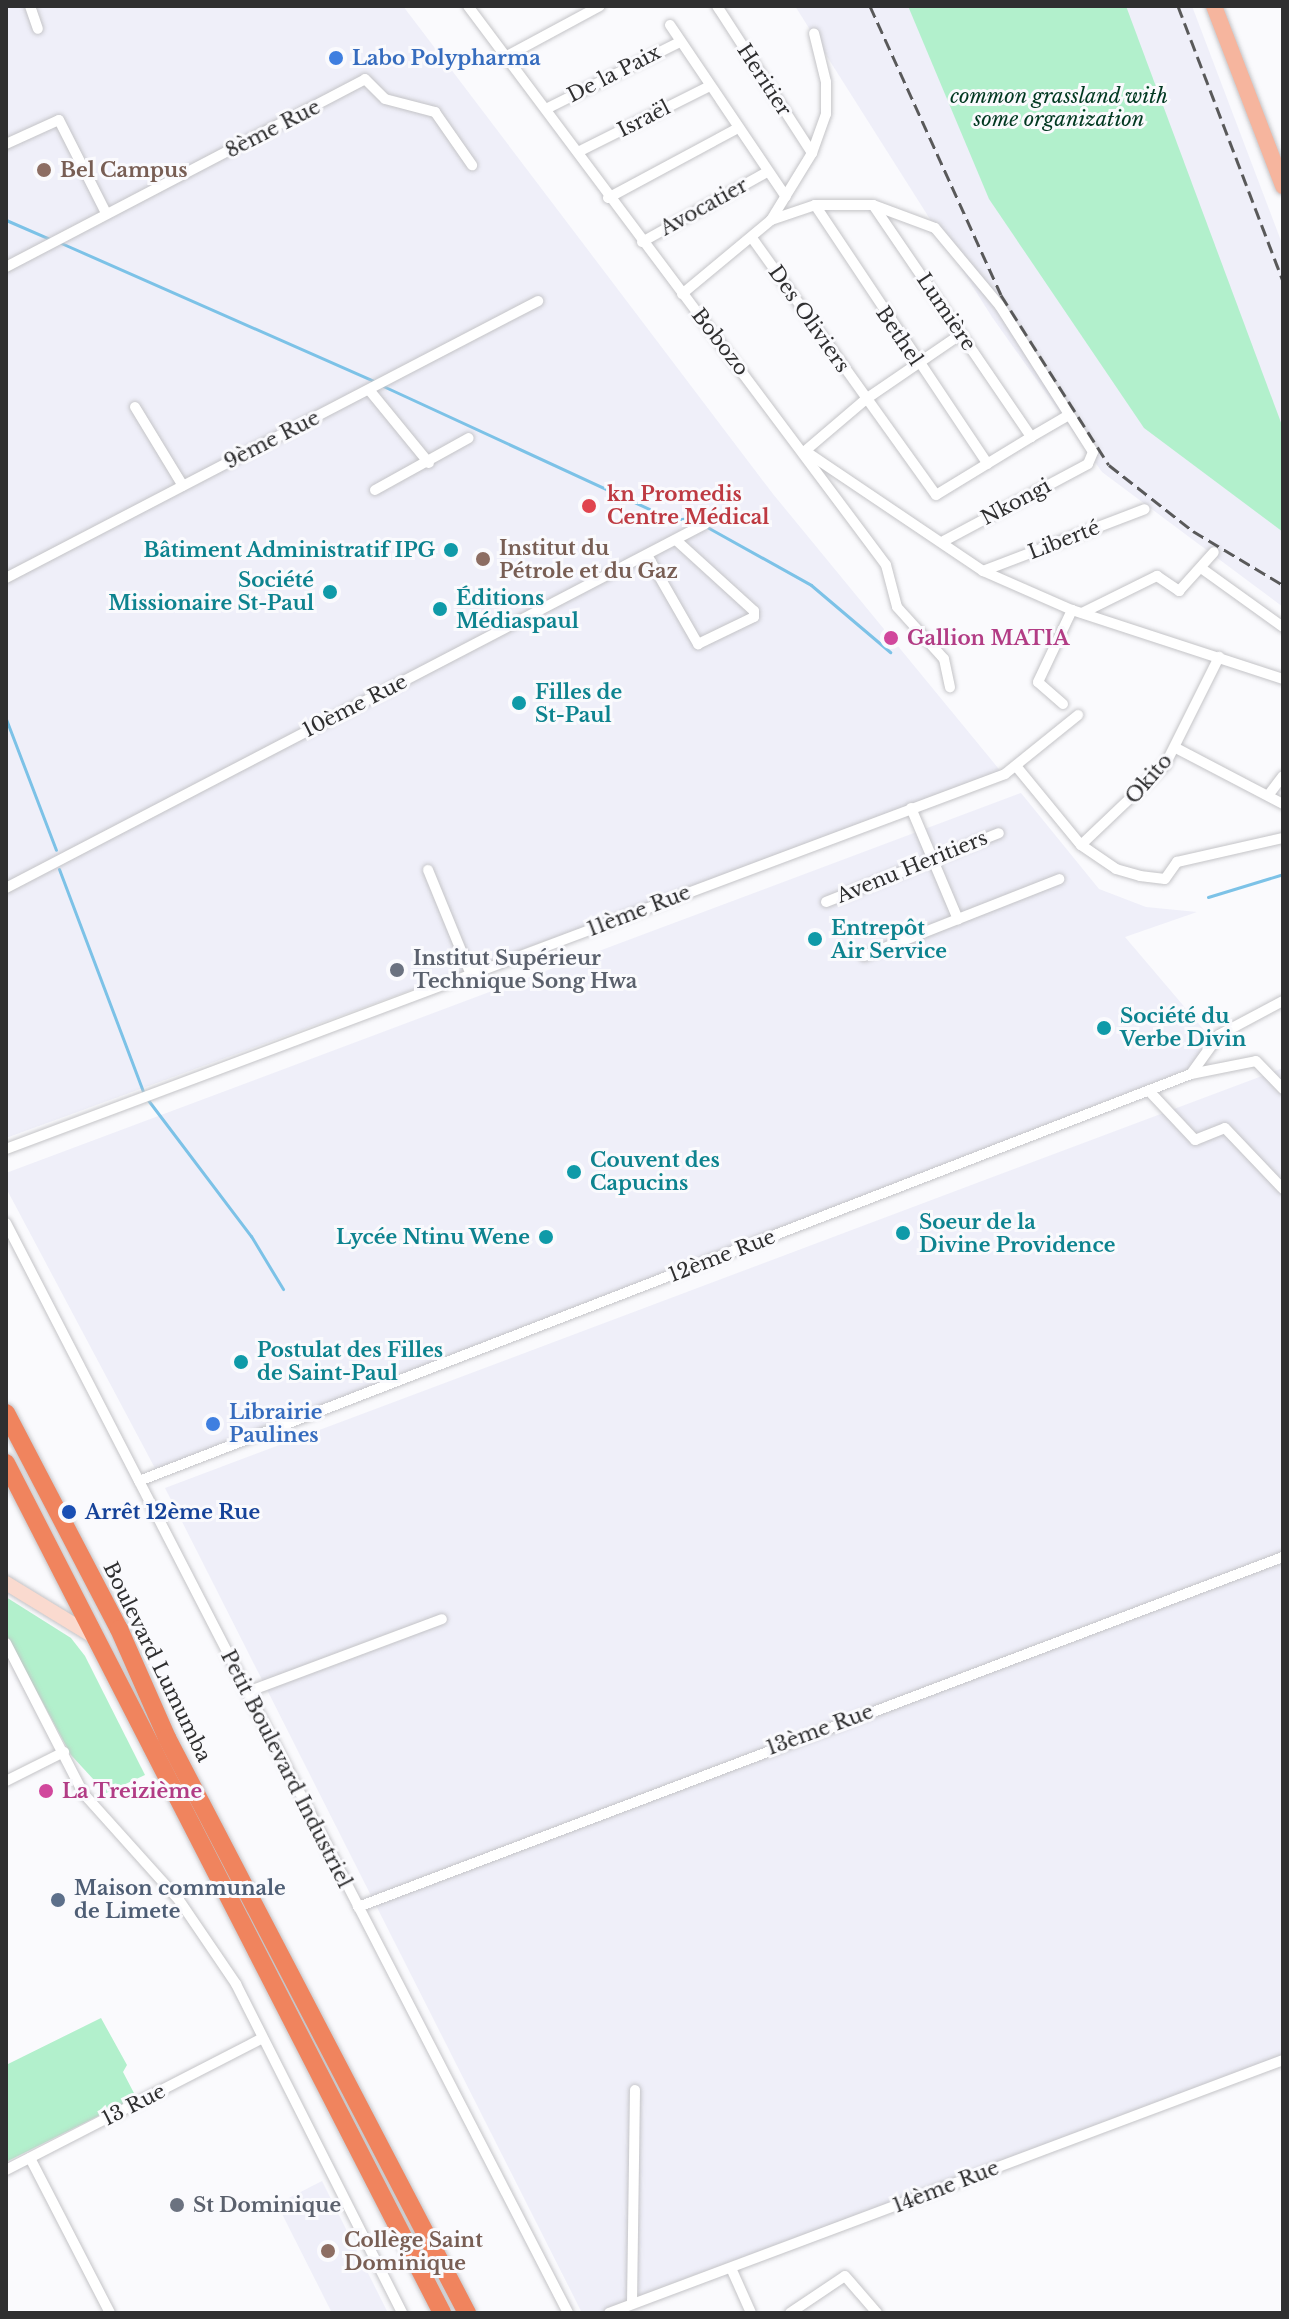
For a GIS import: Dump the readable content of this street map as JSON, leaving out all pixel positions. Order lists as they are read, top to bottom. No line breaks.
{"streets":{"highway":["Boulevard Lumumba"],"street":["De la Paix","Heritier","Israël","8ème Rue","Avocatier","Lumière","Des Oliviers","Bethel","Bobozo","9ème Rue","Nkongi","Liberté","10ème Rue","Okito","Avenu Heritiers","11ème Rue","12ème Rue","13ème Rue","Petit Boulevard Industriel","13 Rue","14ème Rue"]},"crossings":[["De la Paix","Bobozo"],["Israël","Bobozo"],["Avocatier","Bobozo"],["12ème Rue","Petit Boulevard Industriel"],["13ème Rue","Petit Boulevard Industriel"]],"parks":["common grassland with some organization"],"places":["Labo Polypharma","Bel Campus","kn Promedis Centre Médical","Bâtiment Administratif IPG","Institut du Pétrole et du Gaz","Société Missionaire St-Paul","Éditions Médiaspaul","Gallion MATIA","Filles de St-Paul","Entrepôt Air Service","Institut Supérieur Technique Song Hwa","Société du Verbe Divin","Couvent des Capucins","Soeur de la Divine Providence","Lycée Ntinu Wene","Postulat des Filles de Saint-Paul","Librairie Paulines","Arrêt 12ème Rue","La Treizième","Maison communale de Limete","St Dominique","Collège Saint Dominique"]}
